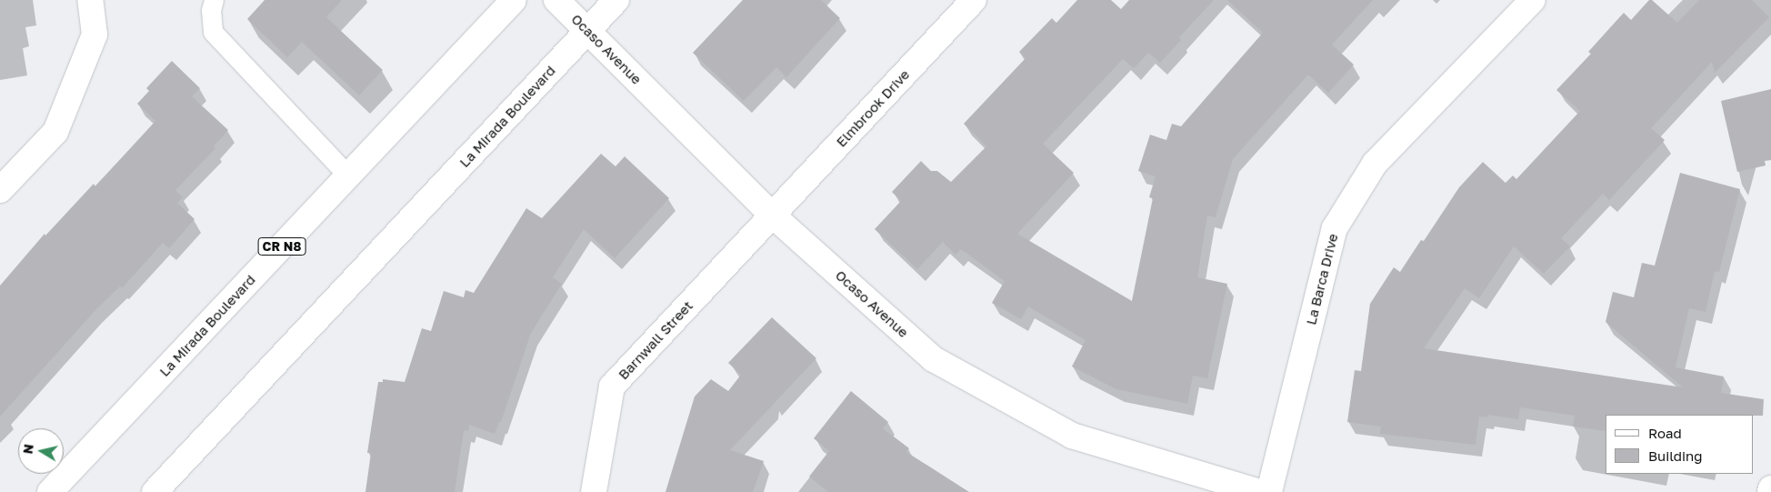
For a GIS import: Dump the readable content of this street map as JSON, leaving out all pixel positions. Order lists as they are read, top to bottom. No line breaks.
{"streets":{"street":["Ocaso Avenue","Elmbrook Drive","La Mirada Boulevard","CR N8","La Barca Drive","Barnwall Street"]},"crossings":[["Ocaso Avenue","Elmbrook Drive"],["Ocaso Avenue","La Mirada Boulevard"],["Ocaso Avenue","Barnwall Street"],["Elmbrook Drive","Barnwall Street"]],"legend":["Road","Building"],"north":"left"}
